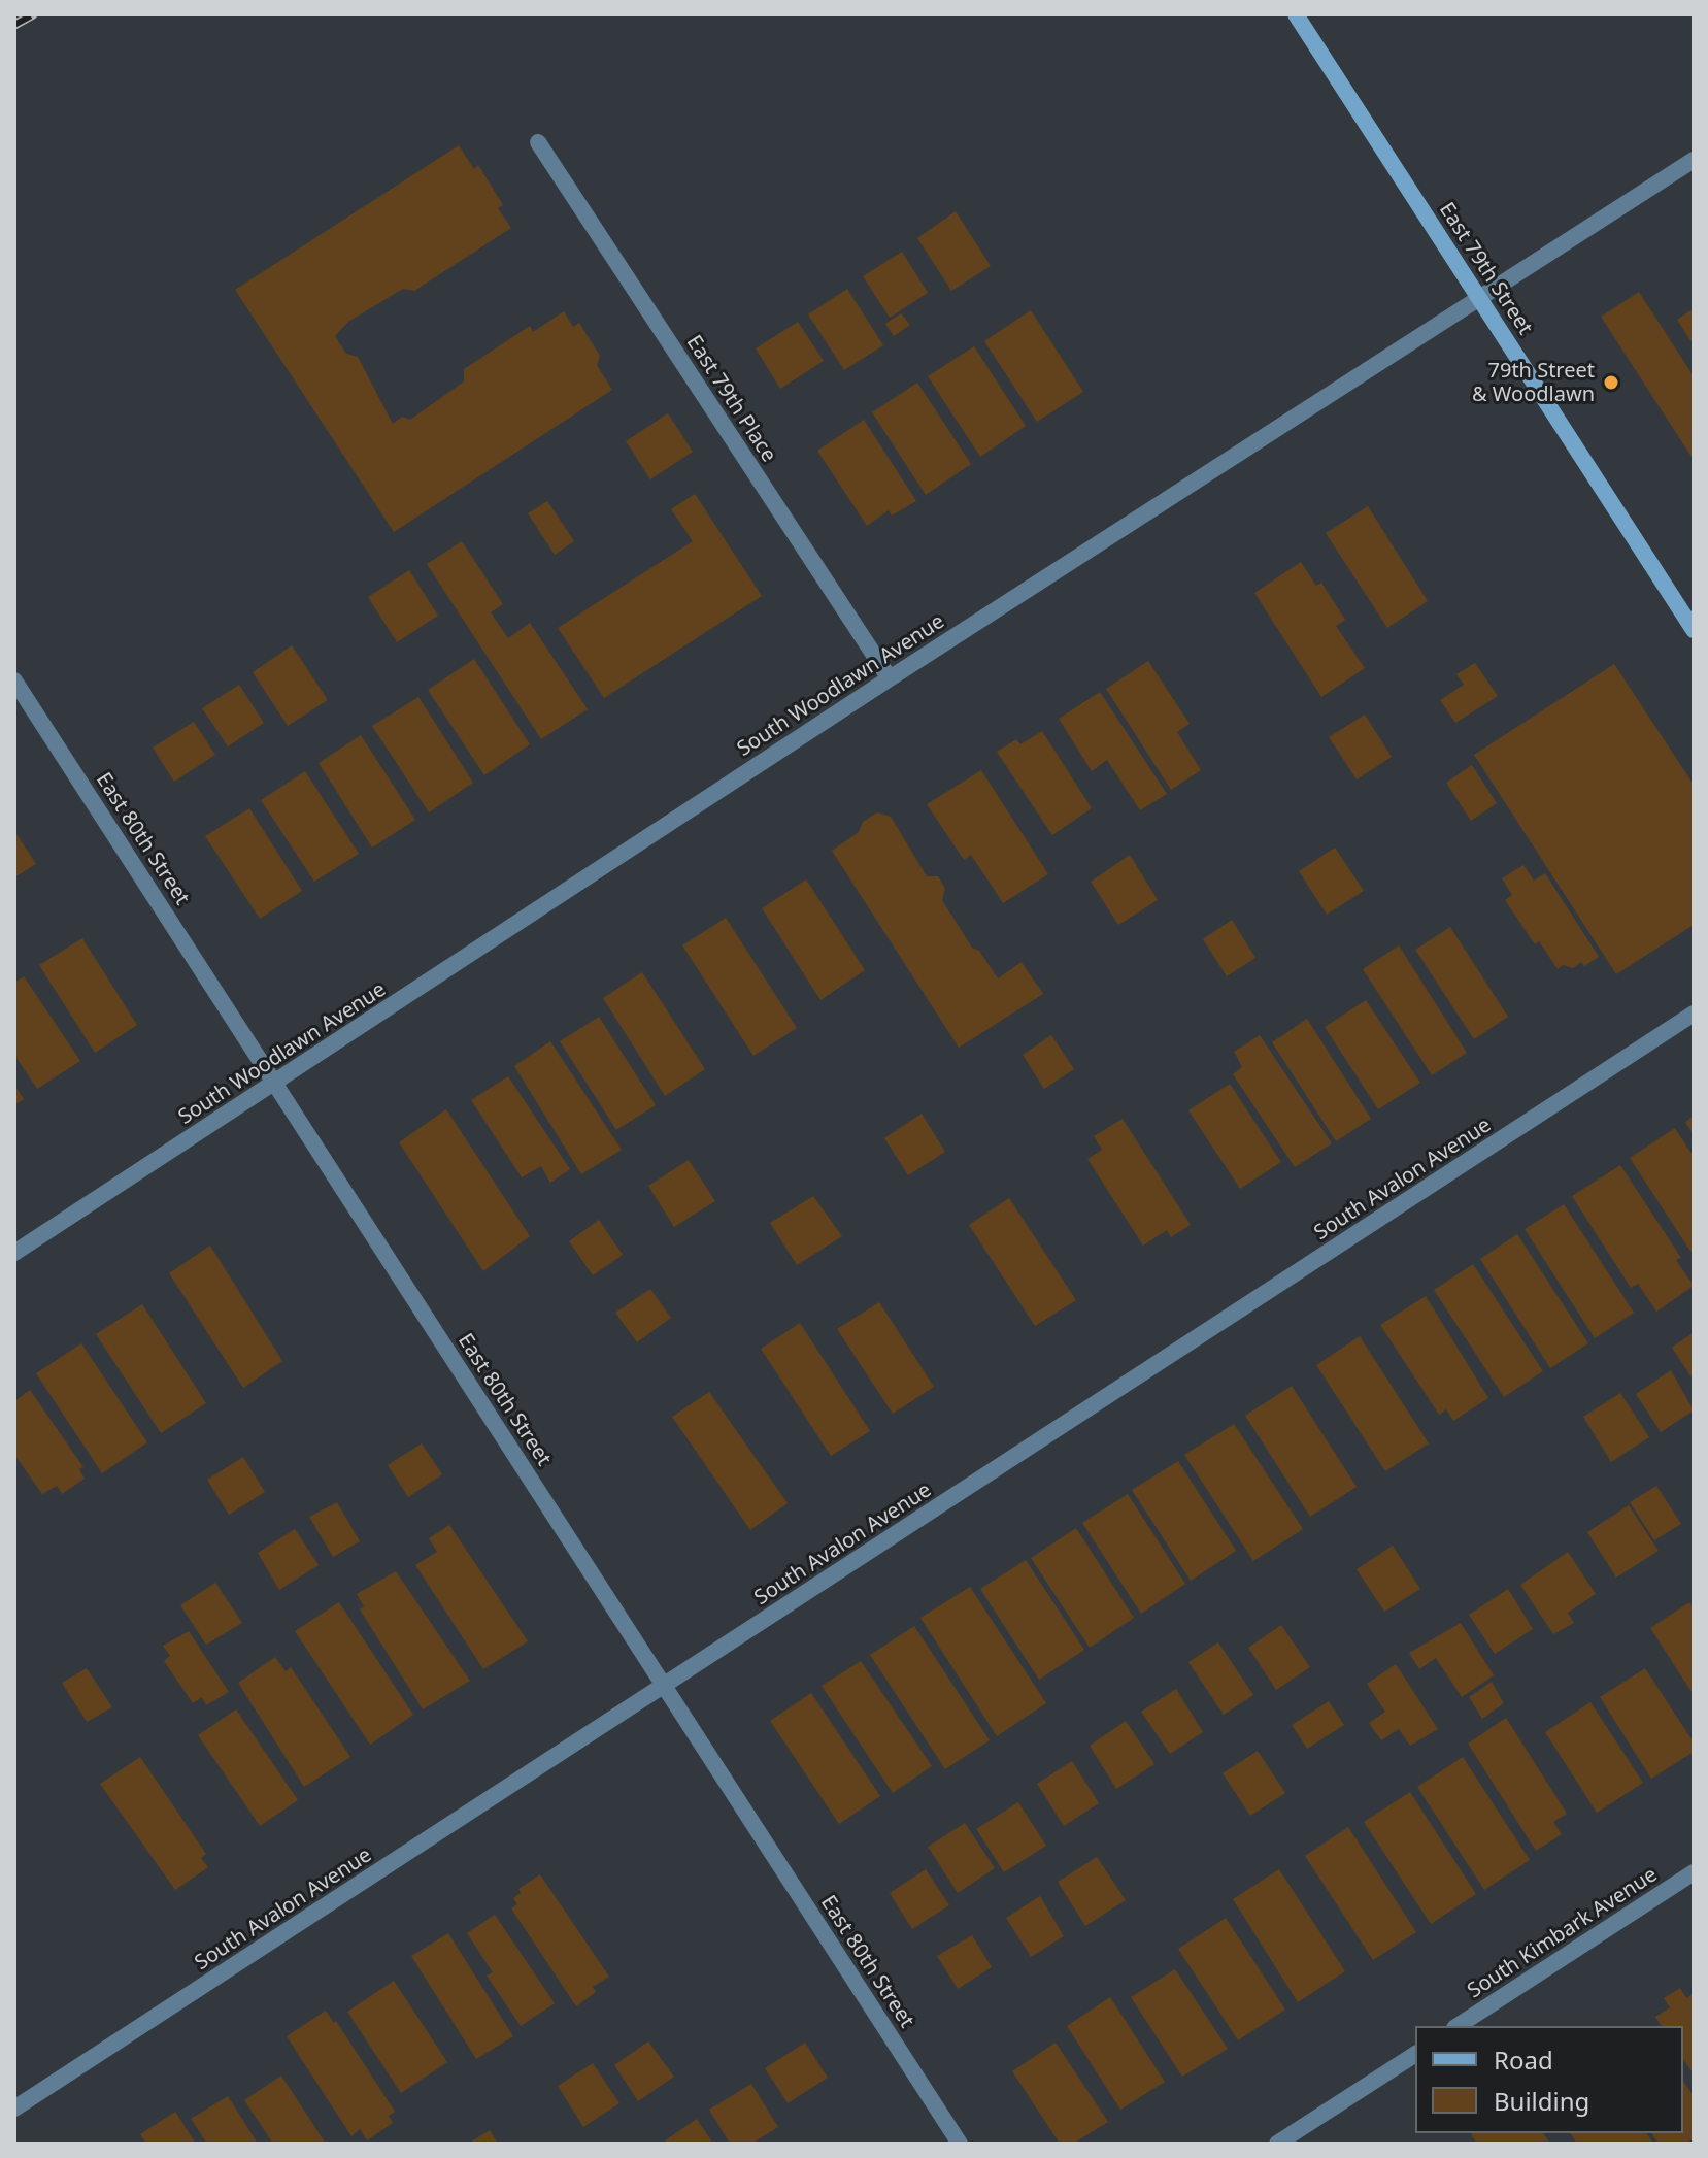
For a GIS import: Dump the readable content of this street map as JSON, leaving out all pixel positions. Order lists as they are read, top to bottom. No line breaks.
{"streets":{"main road":["East 79th Street"],"street":["East 79th Place","South Woodlawn Avenue","East 80th Street","South Avalon Avenue","South Kimbark Avenue"]},"crossings":[["East 79th Street","South Woodlawn Avenue"],["East 79th Place","South Woodlawn Avenue"],["South Woodlawn Avenue","East 80th Street"],["East 80th Street","South Avalon Avenue"]],"places":["79th Street & Woodlawn"],"legend":["Road","Building"]}
